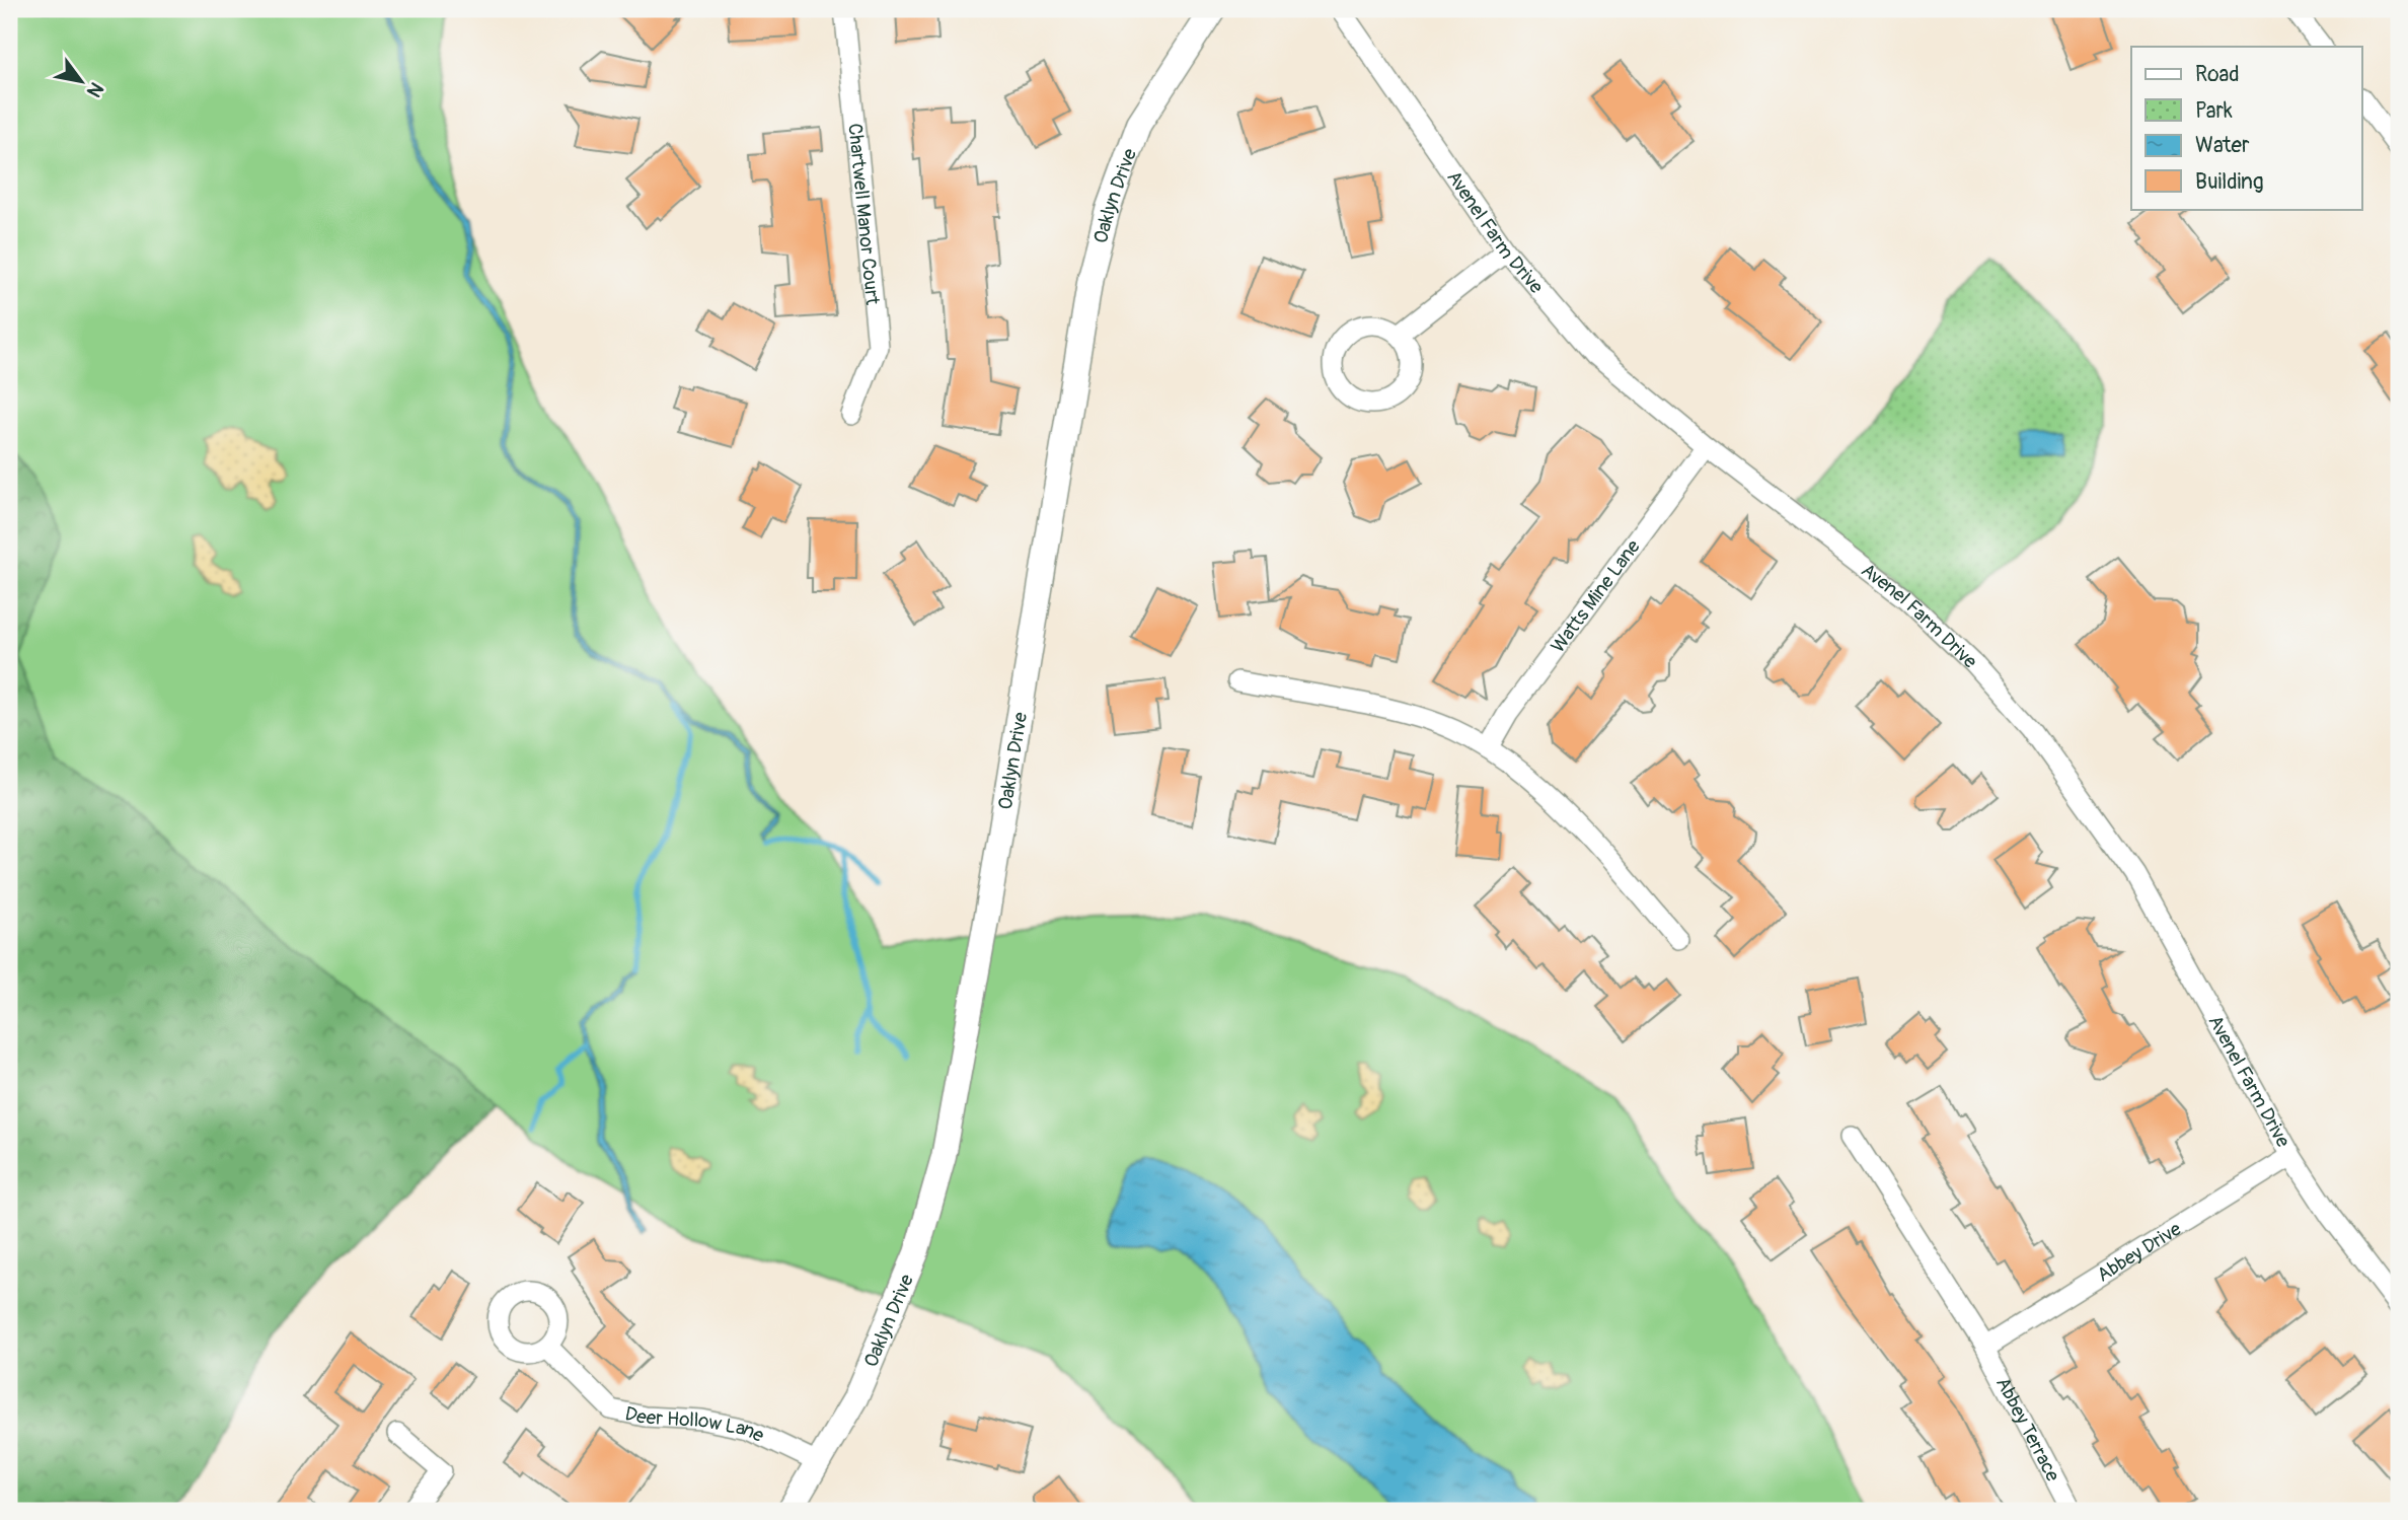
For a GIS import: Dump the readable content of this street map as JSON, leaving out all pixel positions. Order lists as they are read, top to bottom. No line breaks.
{"streets":{"street":["Oaklyn Drive","Chartwell Manor Court","Avenel Farm Drive","Watts Mine Lane","Abbey Drive","Deer Hollow Lane","Abbey Terrace"]},"crossings":[["Oaklyn Drive","Deer Hollow Lane"],["Avenel Farm Drive","Watts Mine Lane"],["Avenel Farm Drive","Abbey Drive"],["Abbey Drive","Abbey Terrace"]],"legend":["Road","Park","Water","Building"],"north":"bottom right"}
